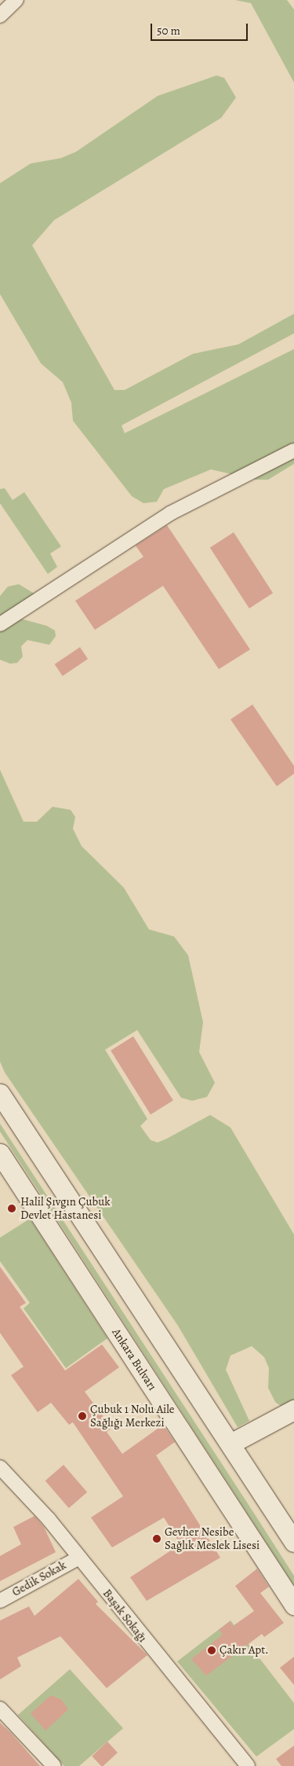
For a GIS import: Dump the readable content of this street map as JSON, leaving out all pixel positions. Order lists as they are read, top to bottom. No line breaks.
{"streets":{"main road":["Ankara Bulvarı"],"street":["Gedik Sokak","Başak Sokağı"]},"crossings":[["Gedik Sokak","Başak Sokağı"]],"places":["Halil Şıvgın Çubuk Devlet Hastanesi","Çubuk 1 Nolu Aile Sağlığı Merkezi","Gevher Nesibe Sağlık Meslek Lisesi","Çakır Apt."],"scale_bar":"50 m"}
